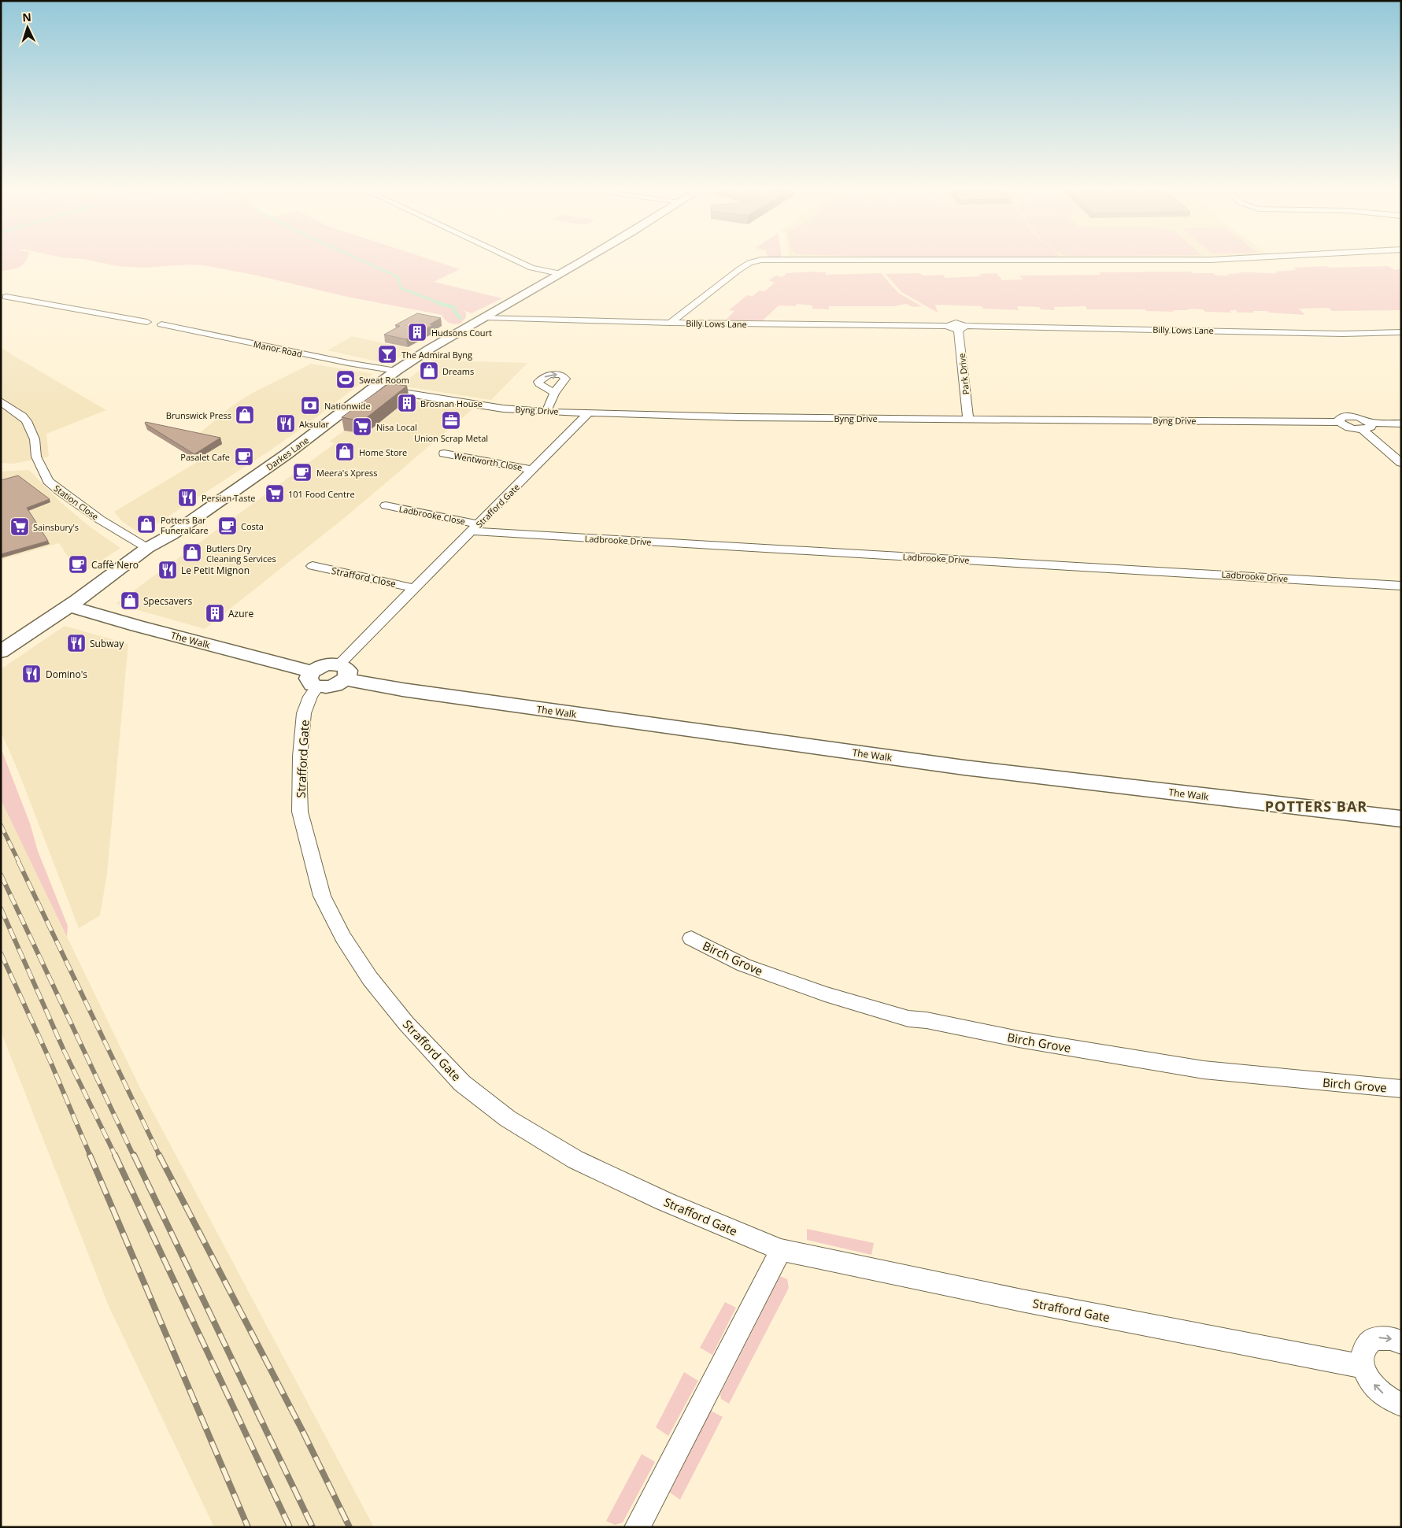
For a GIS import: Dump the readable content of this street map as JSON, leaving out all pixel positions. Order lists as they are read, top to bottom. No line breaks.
{"streets":{"street":["Billy Lows Lane","Manor Road","Park Drive","Byng Drive","Darkes Lane","Wentworth Close","Station Close","Strafford Gate","Ladbrooke Close","Ladbrooke Drive","Strafford Close","The Walk","Birch Grove"]},"crossings":[["Billy Lows Lane","Park Drive"],["Billy Lows Lane","Darkes Lane"],["Manor Road","Darkes Lane"],["Park Drive","Byng Drive"],["Byng Drive","Darkes Lane"],["Byng Drive","Strafford Gate"],["Darkes Lane","Station Close"],["Darkes Lane","The Walk"],["Wentworth Close","Strafford Gate"],["Strafford Gate","Ladbrooke Close"],["Strafford Gate","Ladbrooke Drive"],["Strafford Gate","Strafford Close"],["Strafford Gate","The Walk"],["Ladbrooke Close","Ladbrooke Drive"]],"districts":["POTTERS BAR"],"places":{"building":["Hudsons Court","Brosnan House","Azure"],"bar":["The Admiral Byng"],"shop":["Dreams","Brunswick Press","Home Store","Potters Bar Funeralcare","Butlers Dry Cleaning Services","Specsavers"],"sports":["Sweat Room"],"bank":["Nationwide"],"office":["Union Scrap Metal"],"restaurant":["Aksular","Persian Taste","Le Petit Mignon","Subway","Domino's"],"supermarket":["Nisa Local","101 Food Centre","Sainsbury's"],"cafe":["Pasalet Cafe","Meera's Xpress","Costa","Caffè Nero"]},"north":"top"}
